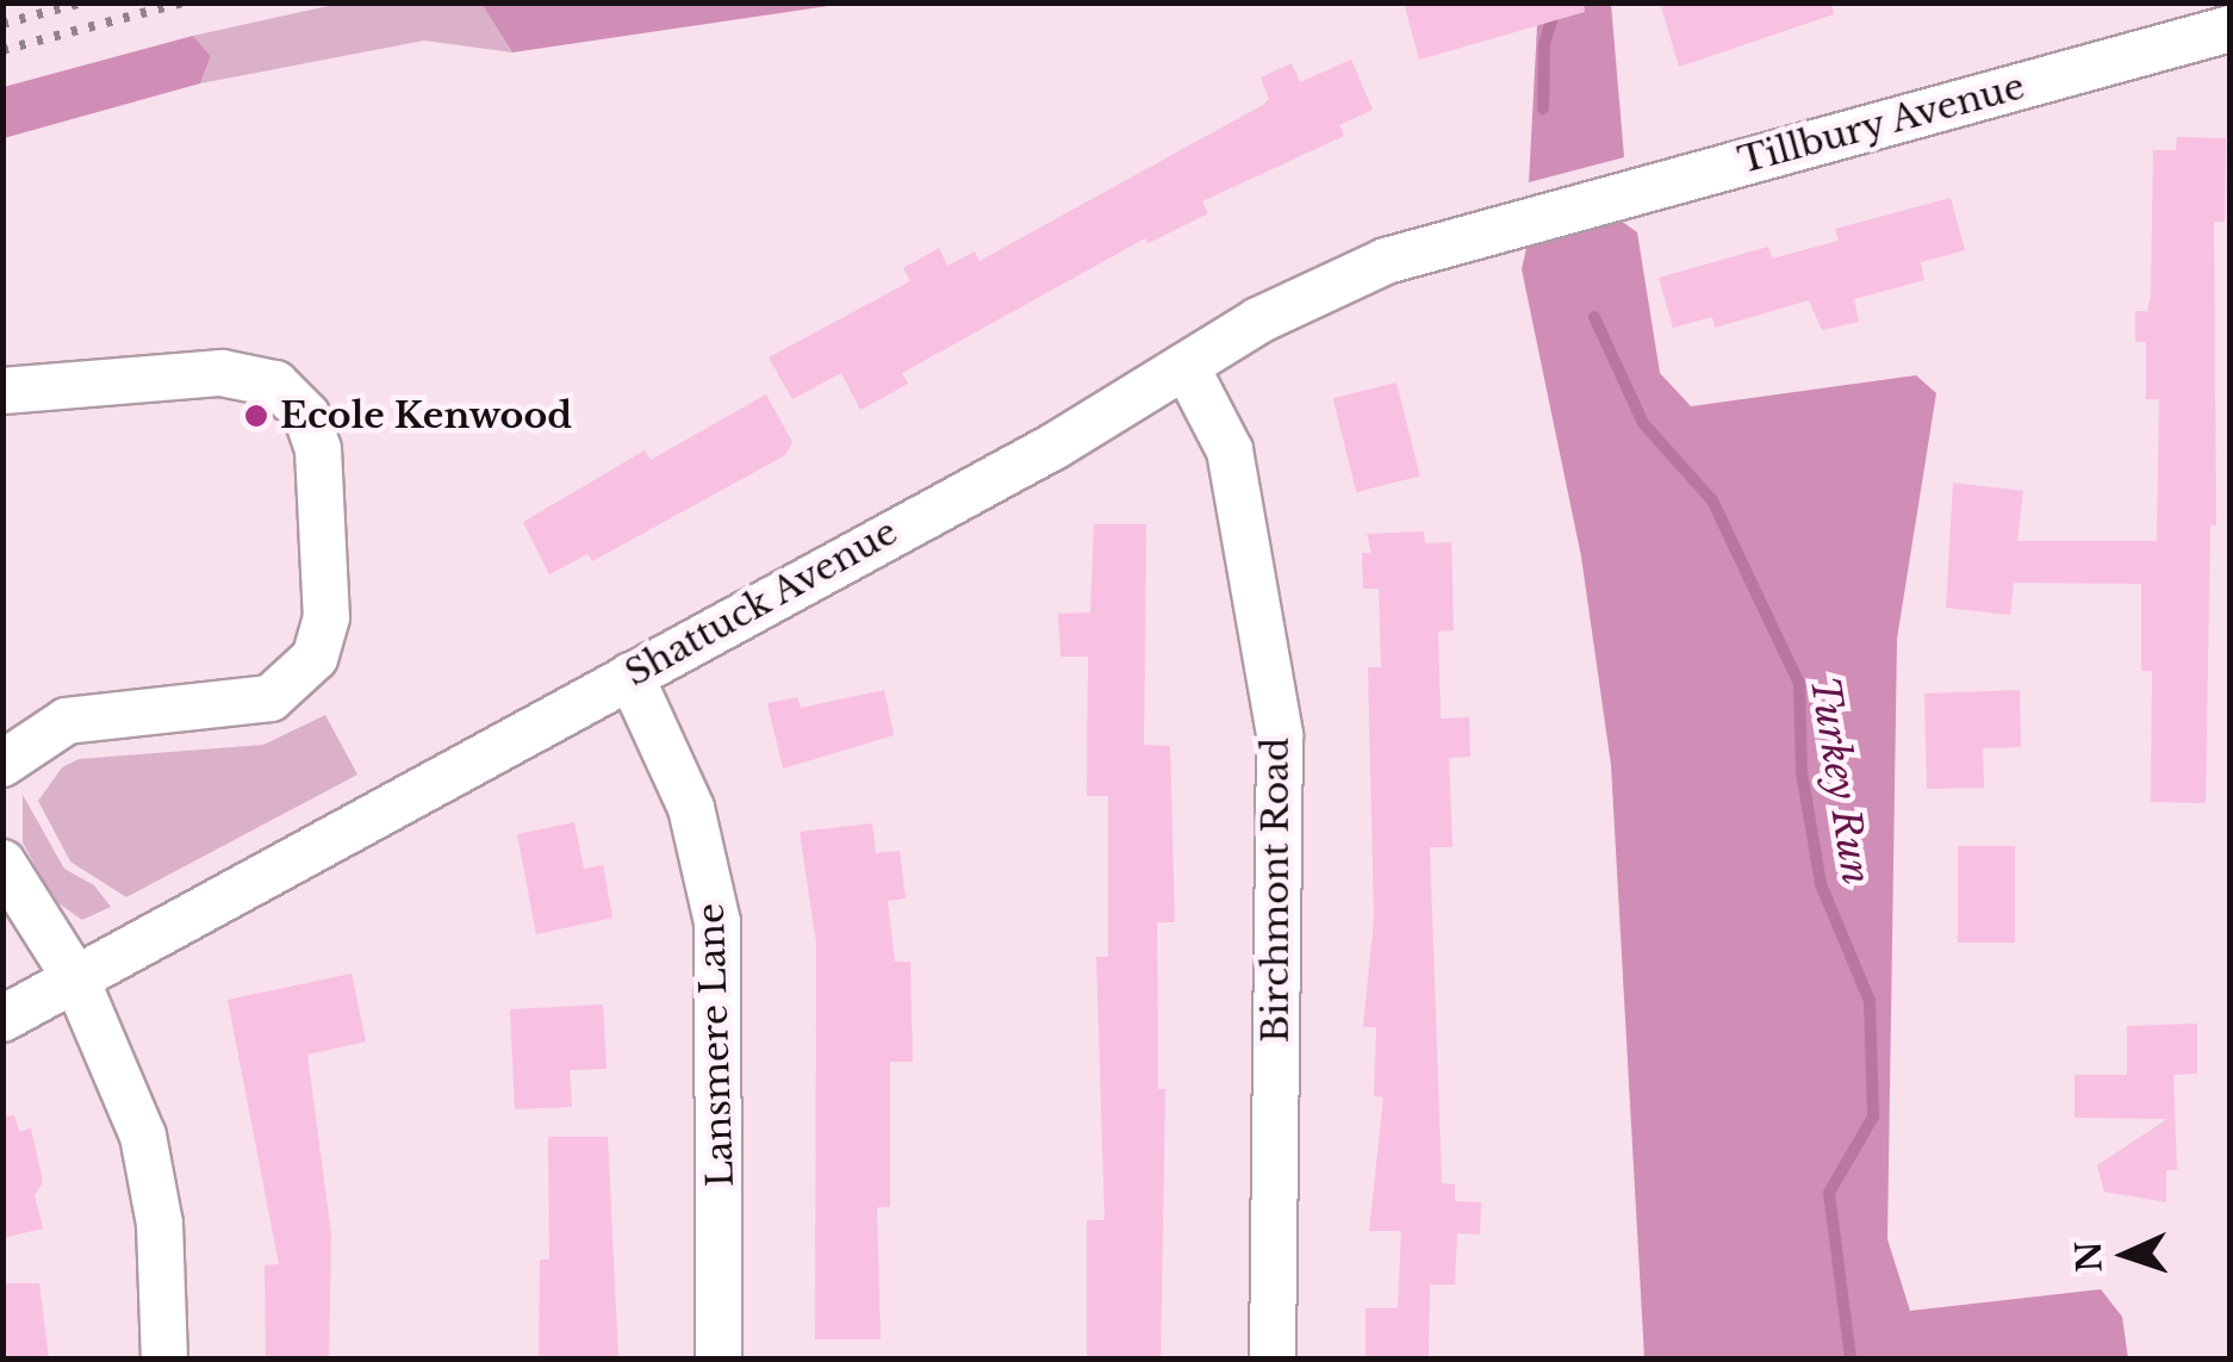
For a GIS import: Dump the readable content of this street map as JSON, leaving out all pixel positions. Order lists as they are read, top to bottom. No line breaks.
{"streets":{"street":["Tillbury Avenue","Shattuck Avenue","Birchmont Road","Lansmere Lane"]},"crossings":[["Tillbury Avenue","Shattuck Avenue"],["Shattuck Avenue","Birchmont Road"],["Shattuck Avenue","Lansmere Lane"]],"water":["Turkey Run"],"places":["Ecole Kenwood"],"north":"left"}
